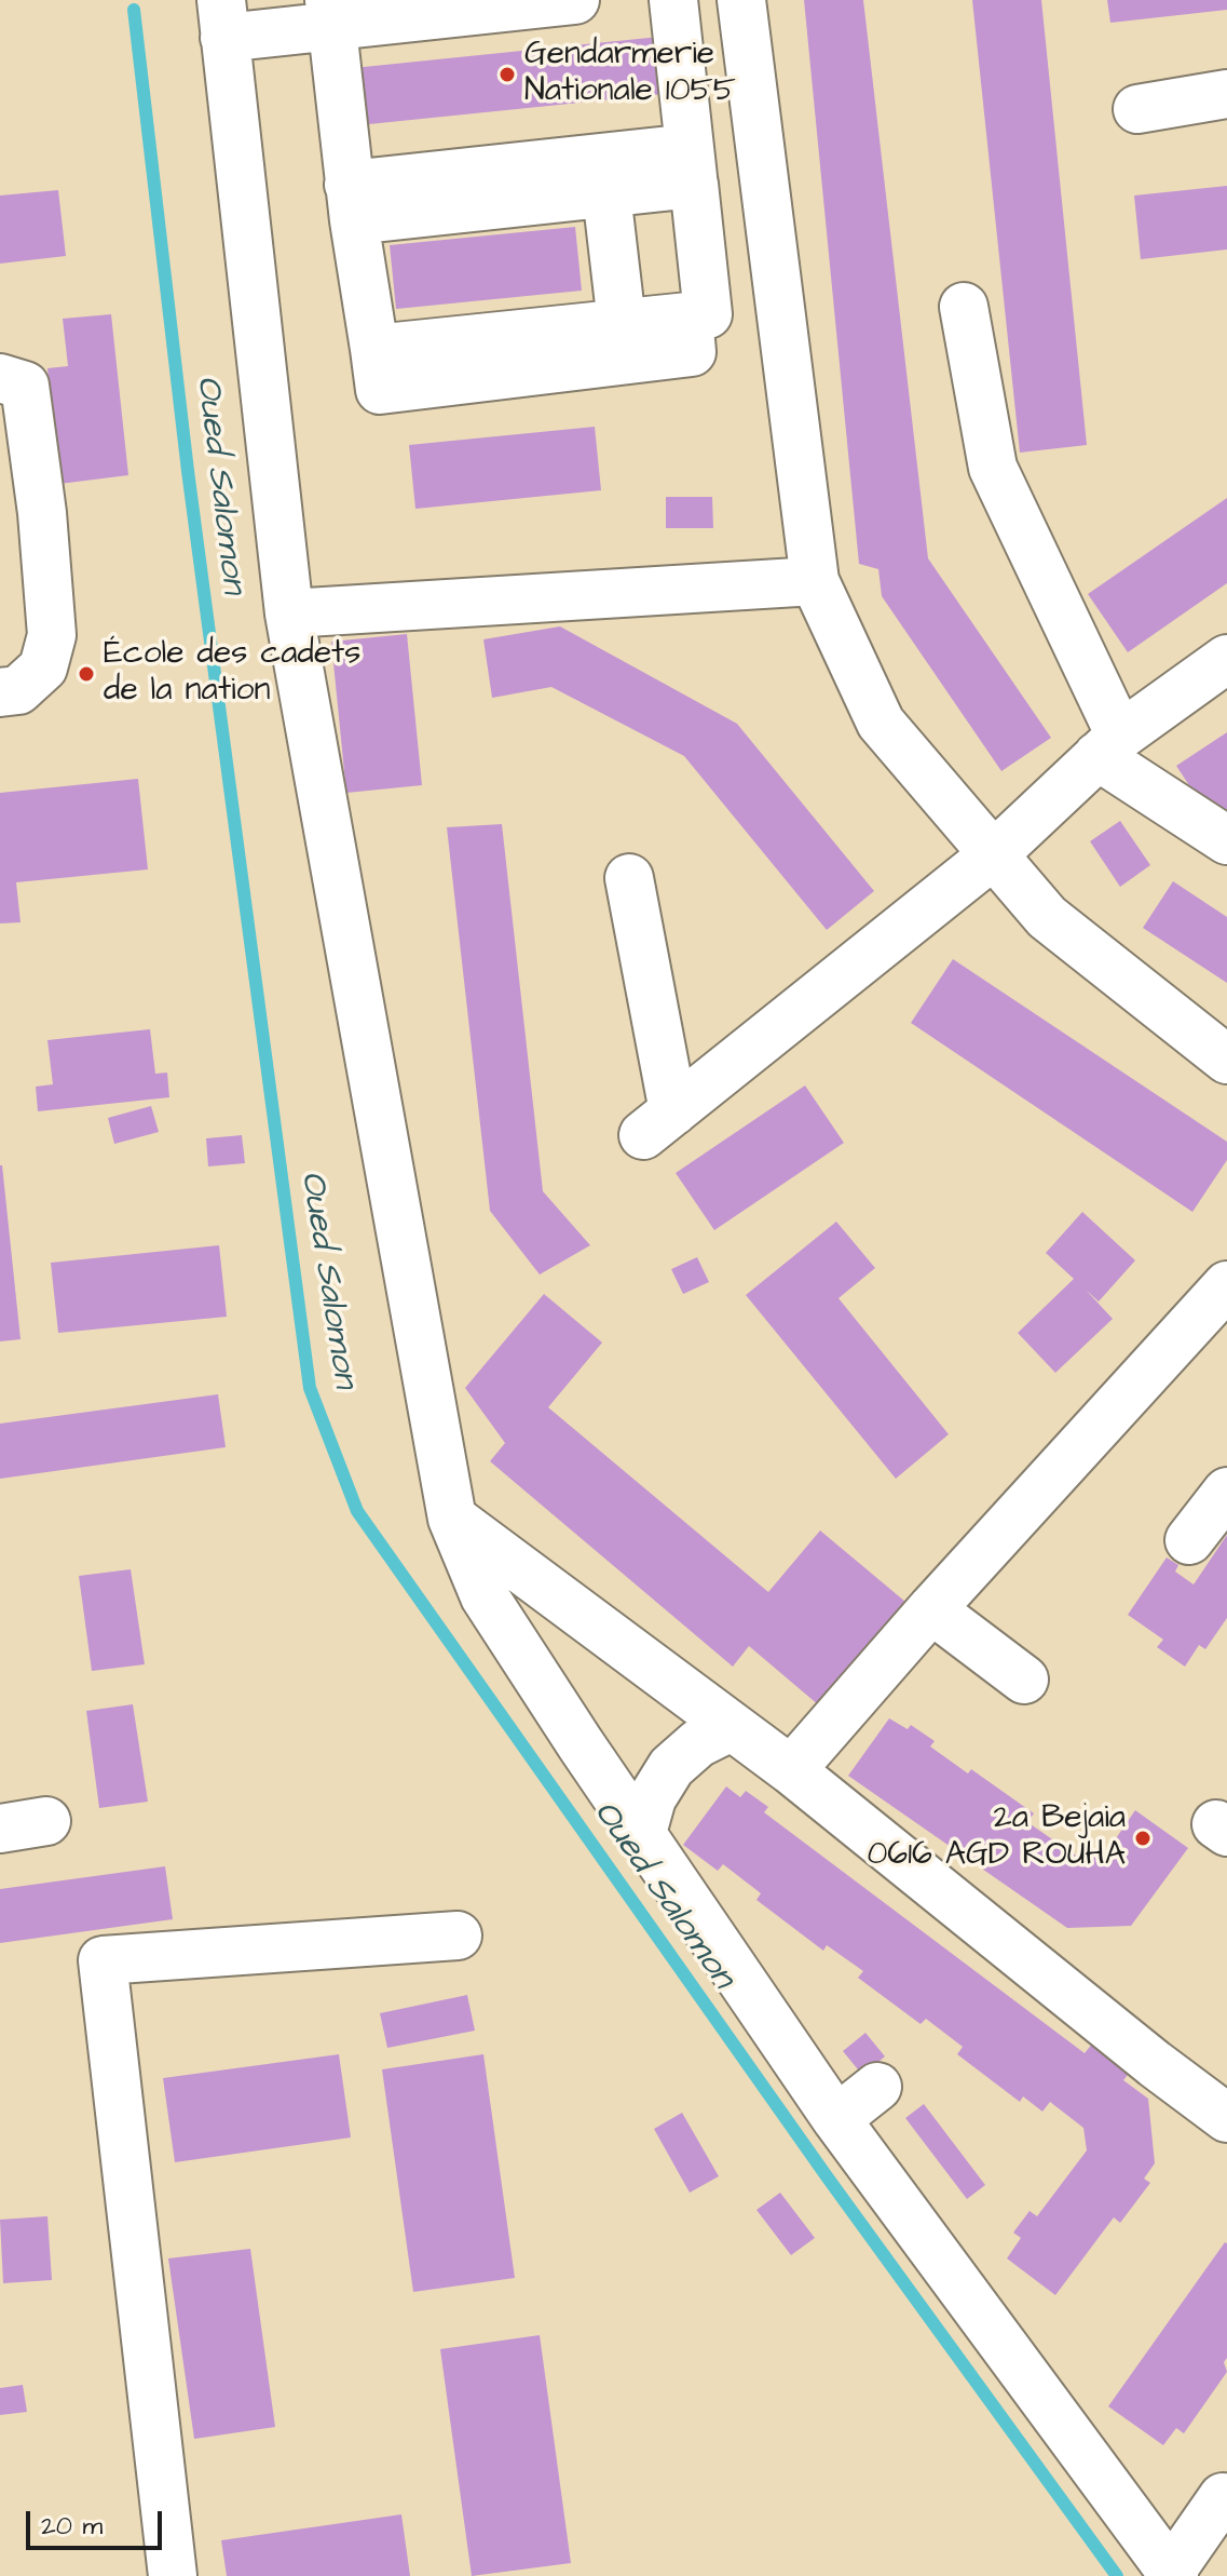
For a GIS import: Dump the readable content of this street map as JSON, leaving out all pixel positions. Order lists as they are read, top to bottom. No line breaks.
{"water":["Oued Salomon"],"places":["Gendarmerie Nationale 1055","École des cadets de la nation","2a Bejaia 0616 AGD ROUHA"],"scale_bar":"20 m"}
